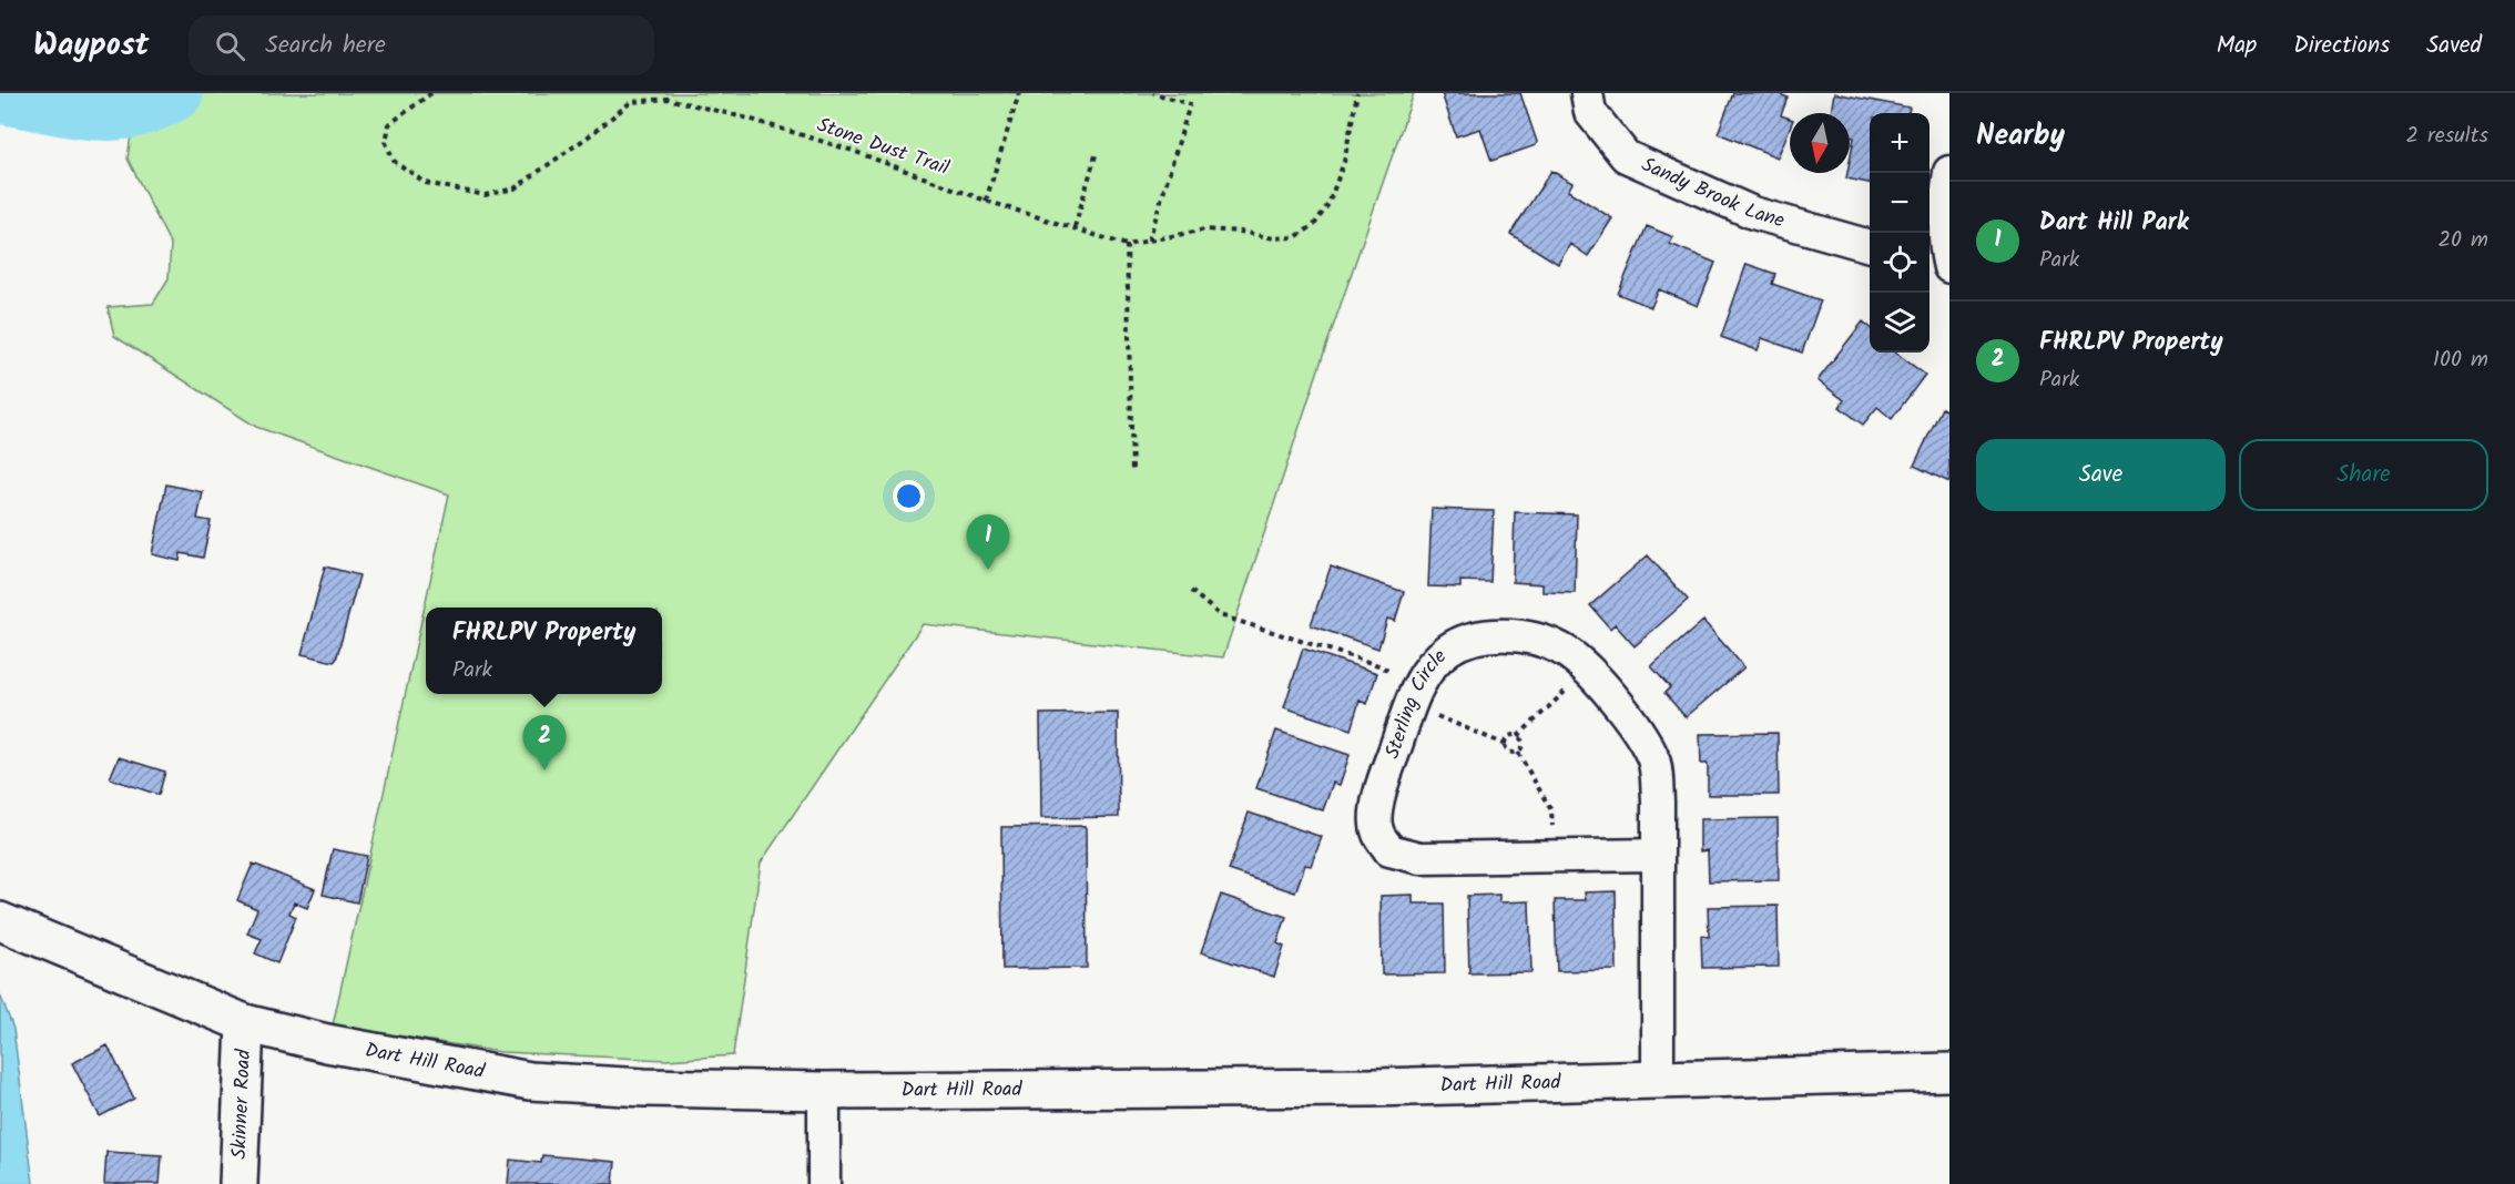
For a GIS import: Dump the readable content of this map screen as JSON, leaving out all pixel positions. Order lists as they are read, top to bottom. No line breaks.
{"streets":{"main road":["Dart Hill Road","Skinner Road"],"street":["Sandy Brook Lane","Sterling Circle"],"path":["Stone Dust Trail"]},"crossings":[["Sterling Circle","Dart Hill Road"],["Dart Hill Road","Skinner Road"]],"north":"bottom","page":{"header":"Waypost","search":"Search here","nav":["Map","Directions","Saved"],"heading":["Nearby","2 results"],"map_buttons":["+","−"],"list":[{"mark":"1","name":"Dart Hill Park","note":"Park","value":"20 m"},{"mark":"2","name":"FHRLPV Property","note":"Park","value":"100 m"}],"buttons":["Save","Share"],"pins":["1","2"],"popup":["FHRLPV Property","Park"]}}
